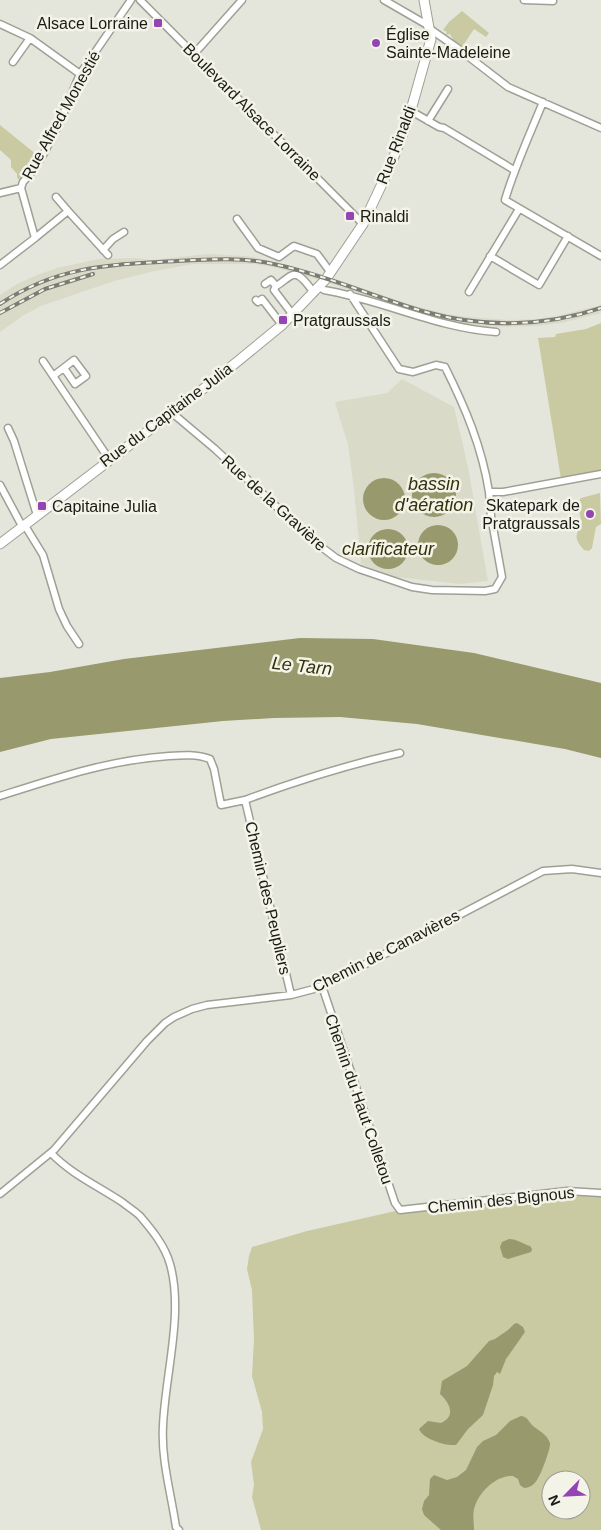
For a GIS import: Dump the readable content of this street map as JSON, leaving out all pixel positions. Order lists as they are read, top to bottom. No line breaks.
{"streets":{"street":["Boulevard Alsace Lorraine","Rue Alfred Monestié","Rue Rinaldi","Rue du Capitaine Julia","Rue de la Gravière","Chemin des Peupliers","Chemin de Canavières","Chemin du Haut Colletou","Chemin des Bignous"]},"crossings":[["Boulevard Alsace Lorraine","Rue Rinaldi"],["Rue Rinaldi","Rue du Capitaine Julia"],["Rue du Capitaine Julia","Rue de la Gravière"],["Chemin des Peupliers","Chemin de Canavières"],["Chemin de Canavières","Chemin du Haut Colletou"],["Chemin du Haut Colletou","Chemin des Bignous"]],"water":["bassin d'aération","clarificateur","Le Tarn"],"places":{"transit":["Alsace Lorraine","Rinaldi","Pratgraussals","Capitaine Julia"],"other":["Église Sainte-Madeleine","Skatepark de Pratgraussals"]},"north":"bottom left"}
